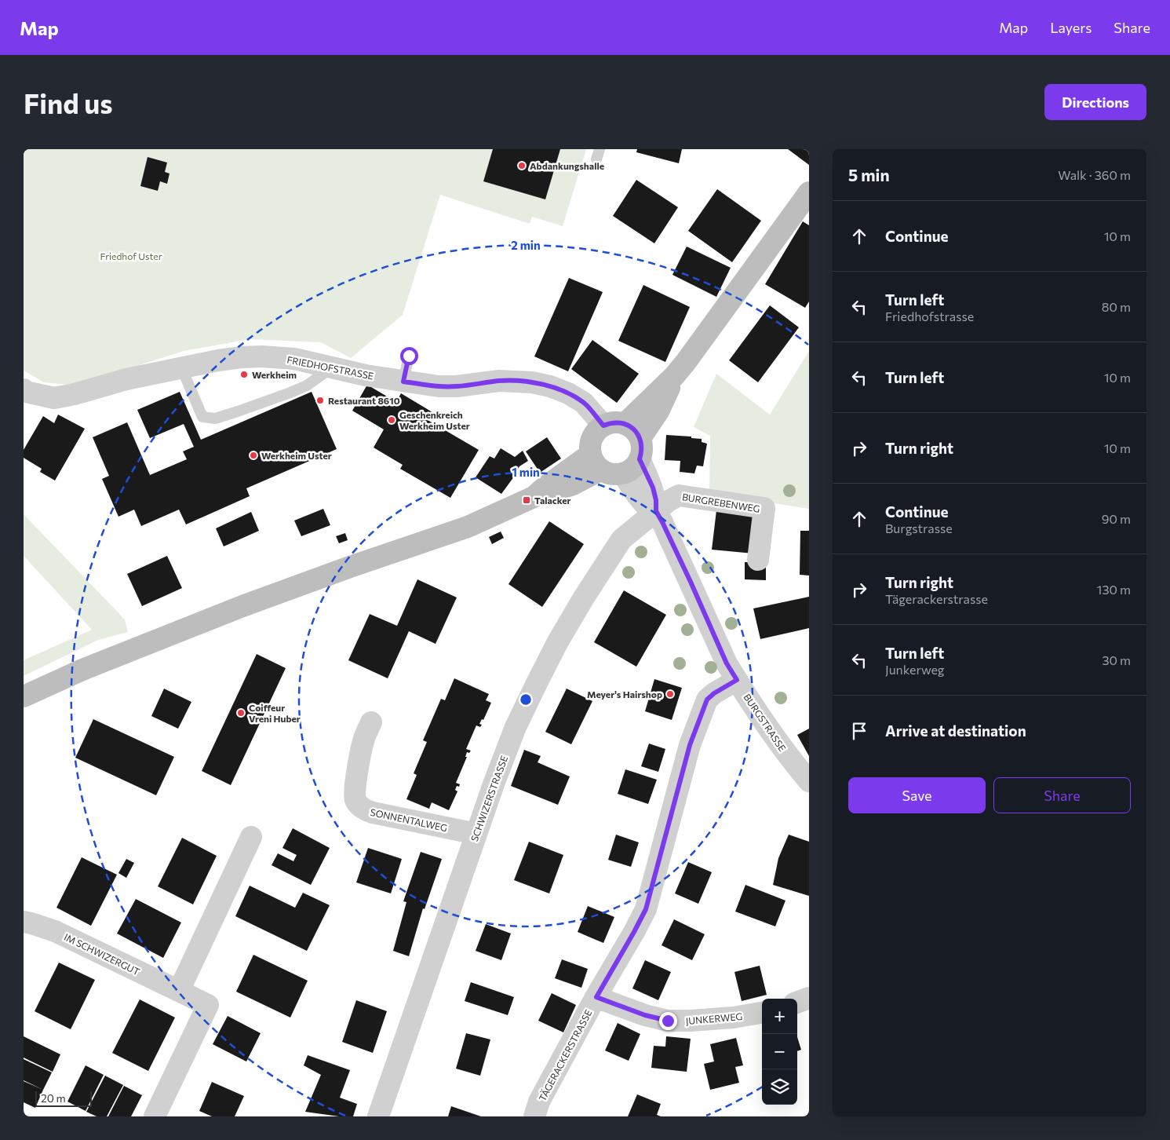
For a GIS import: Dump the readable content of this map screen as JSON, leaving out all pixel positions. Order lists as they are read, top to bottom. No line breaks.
{"streets":{"street":["FRIEDHOFSTRASSE","BURGREBENWEG","BURGSTRASSE","SCHWIZERSTRASSE","SONNENTALWEG","IM SCHWIZERGUT","JUNKERWEG","TÄGERACKERSTRASSE"]},"crossings":[["FRIEDHOFSTRASSE","BURGSTRASSE"],["BURGREBENWEG","BURGSTRASSE"],["BURGREBENWEG","SCHWIZERSTRASSE"],["BURGSTRASSE","SCHWIZERSTRASSE"],["BURGSTRASSE","TÄGERACKERSTRASSE"],["SCHWIZERSTRASSE","SONNENTALWEG"],["JUNKERWEG","TÄGERACKERSTRASSE"]],"parks":["Friedhof Uster"],"places":{"other":["Abdankungshalle","Werkheim","Restaurant 8610","Geschenkreich Werkheim Uster","Werkheim Uster","Meyer's Hairshop","Coiffeur Vreni Huber"],"transit":["Talacker"]},"scale_bar":"20 m","page":{"header":"Map","nav":["Map","Layers","Share"],"buttons":["Directions",["Save","Share"]],"title":"Find us","heading":["5 min","Walk · 360 m"],"list":[["Continue","10 m"],["Turn left","Friedhofstrasse","80 m"],["Turn left","10 m"],["Turn right","10 m"],["Continue","Burgstrasse","90 m"],["Turn right","Tägerackerstrasse","130 m"],["Turn left","Junkerweg","30 m"],"Arrive at destination"],"map_buttons":["+","−"],"scale":"20 m"},"rings":["2 min","1 min"]}
